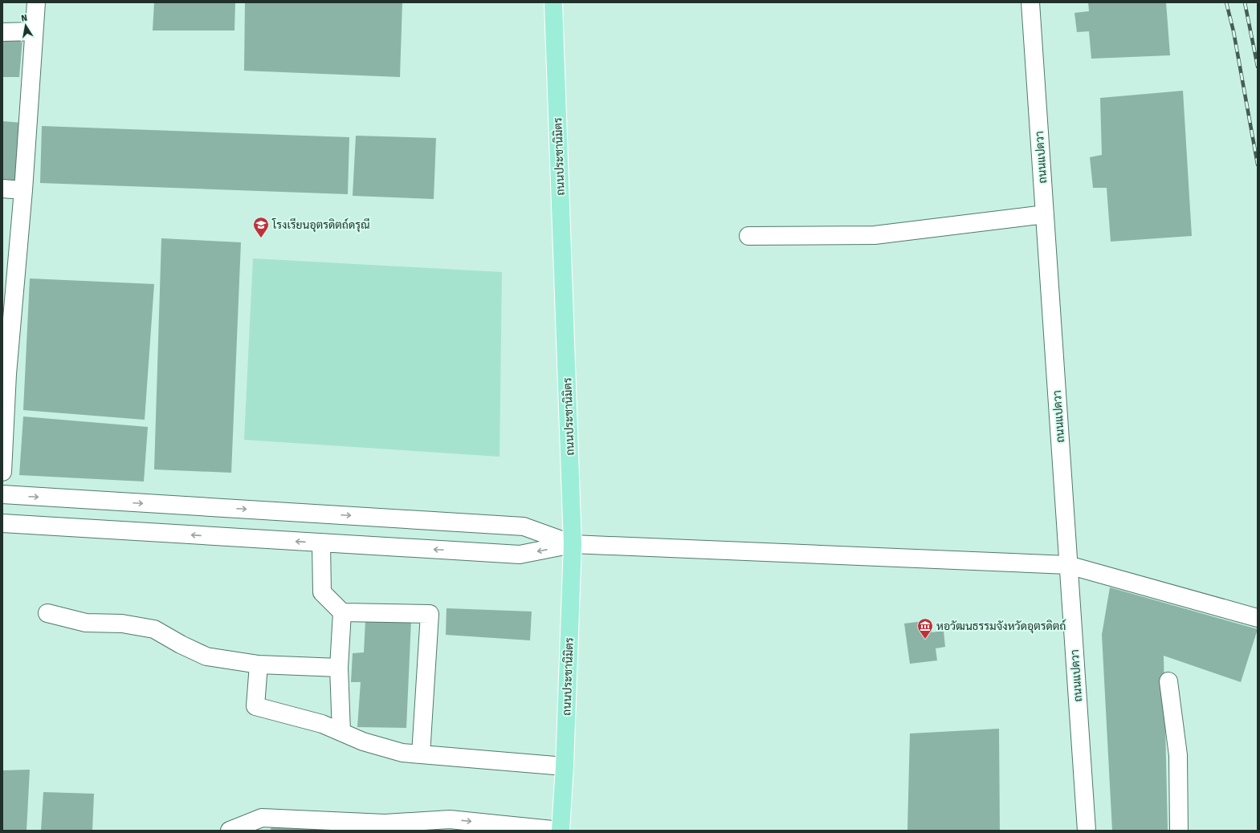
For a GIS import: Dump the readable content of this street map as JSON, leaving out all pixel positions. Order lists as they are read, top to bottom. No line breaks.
{"streets":{"main road":["ถนนประชานิมิตร"],"street":["ถนนแปดวา"]},"places":{"school or university":["โรงเรียนอุตรดิตถ์ดรุณี"],"museum":["หอวัฒนธรรมจังหวัดอุตรดิตถ์"]},"north":"top"}
